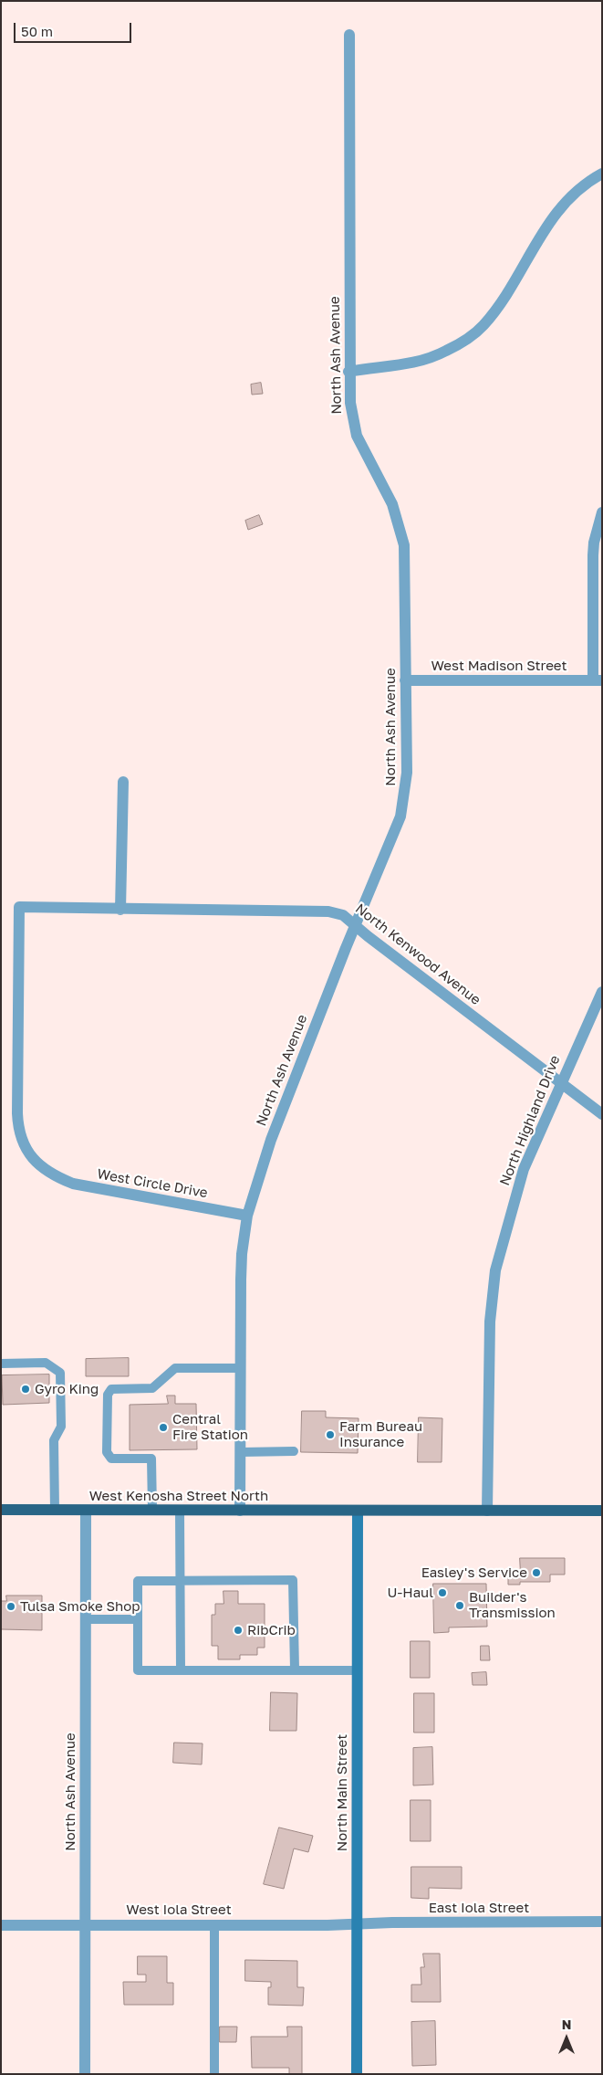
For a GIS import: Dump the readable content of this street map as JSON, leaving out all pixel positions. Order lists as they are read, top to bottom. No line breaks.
{"streets":{"main road":["West Kenosha Street North","North Main Street"],"street":["North Ash Avenue","West Madison Street","North Kenwood Avenue","North Highland Drive","West Circle Drive","East Iola Street","West Iola Street"]},"crossings":[["North Ash Avenue","West Madison Street"],["North Ash Avenue","North Kenwood Avenue"],["North Ash Avenue","West Circle Drive"],["North Ash Avenue","West Kenosha Street North"],["North Ash Avenue","West Iola Street"],["North Kenwood Avenue","North Highland Drive"],["North Kenwood Avenue","West Circle Drive"],["North Highland Drive","West Kenosha Street North"],["West Kenosha Street North","North Main Street"],["North Main Street","East Iola Street"],["North Main Street","West Iola Street"],["East Iola Street","West Iola Street"]],"places":["Gyro King","Central Fire Station","Farm Bureau Insurance","Easley's Service","U-Haul","Builder's Transmission","Tulsa Smoke Shop","RibCrib"],"scale_bar":"50 m","north":"top"}
